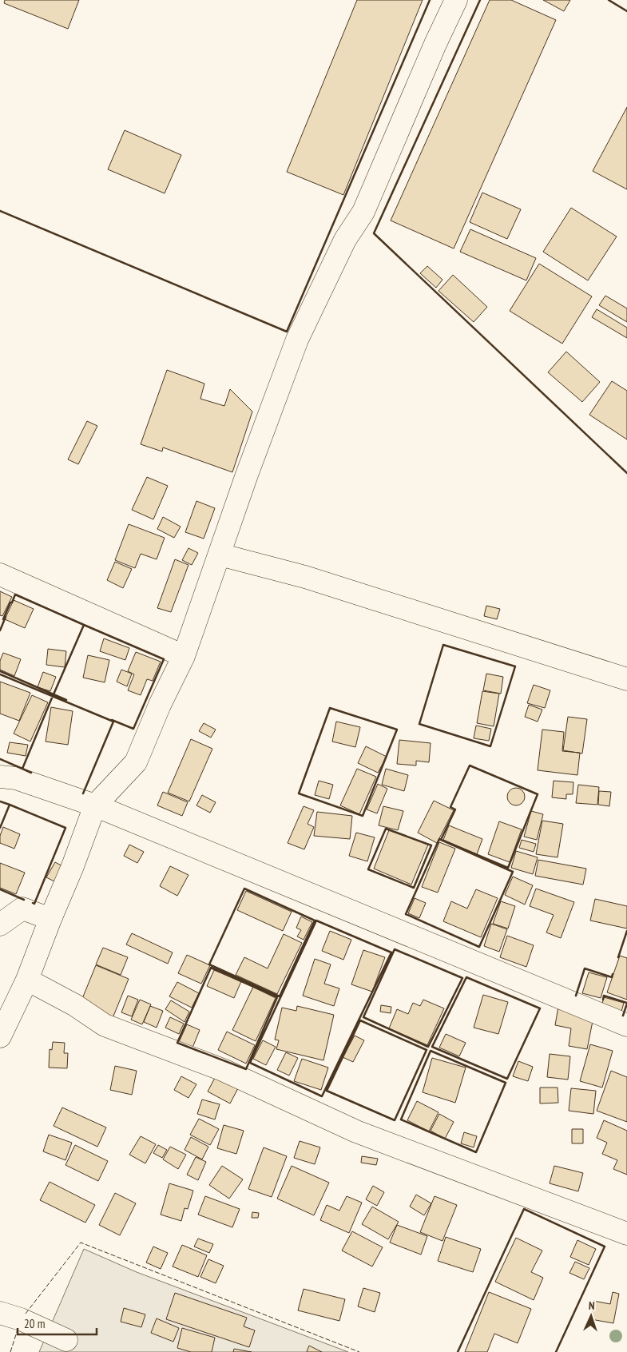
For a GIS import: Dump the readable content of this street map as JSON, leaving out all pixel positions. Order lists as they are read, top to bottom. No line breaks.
{"scale_bar":"20 m","north":"top"}
